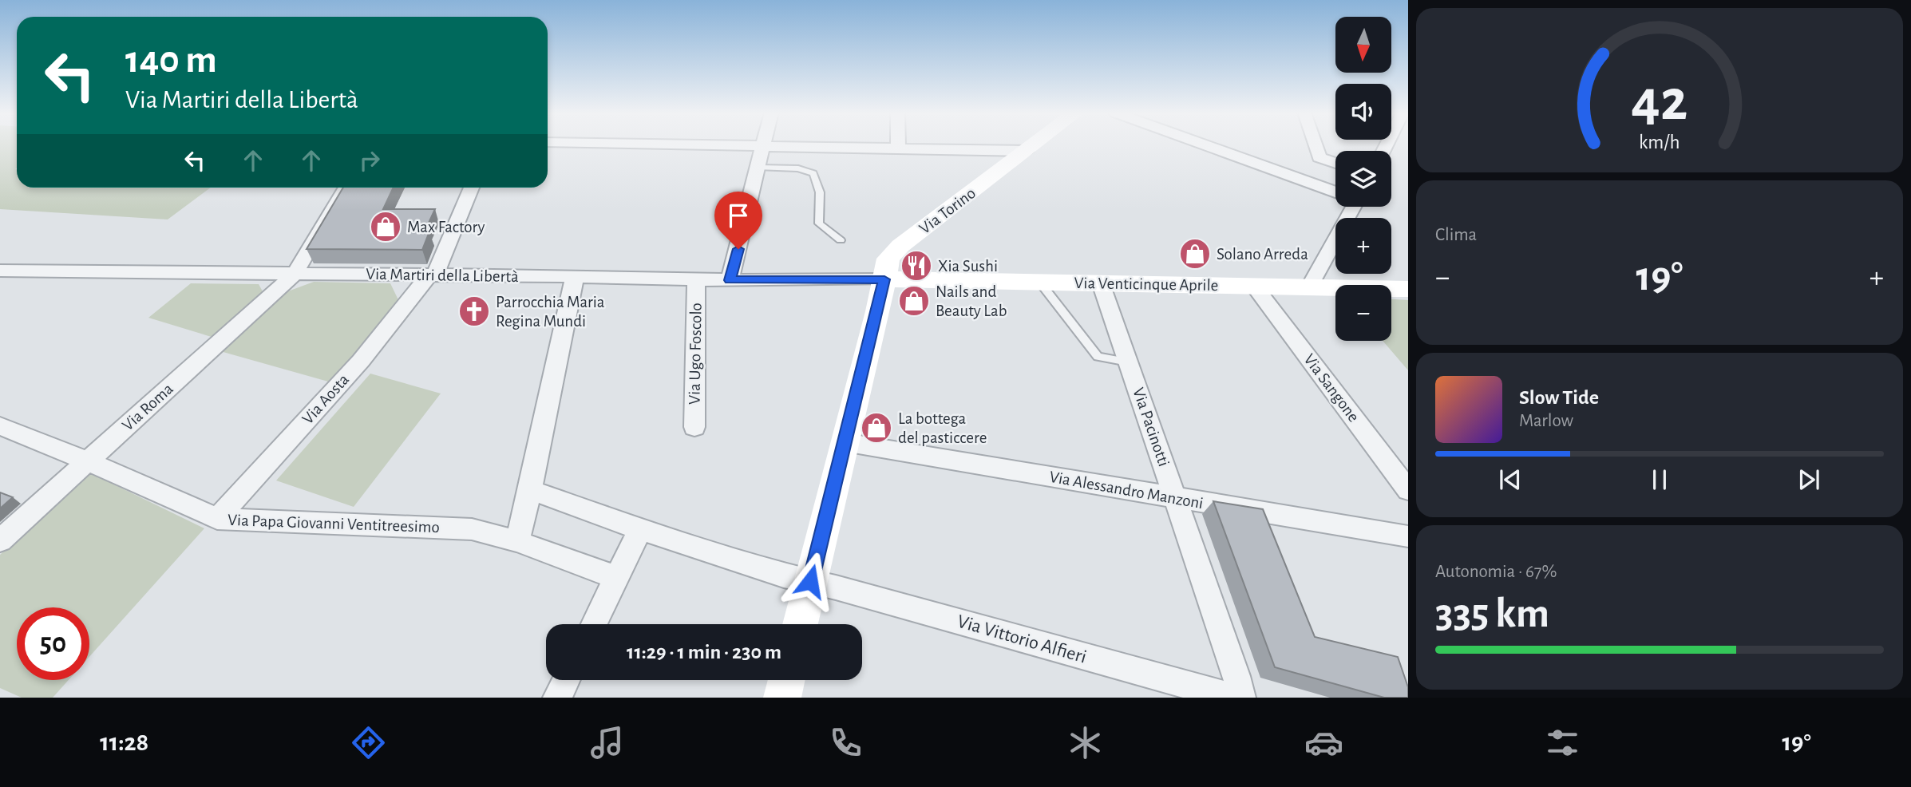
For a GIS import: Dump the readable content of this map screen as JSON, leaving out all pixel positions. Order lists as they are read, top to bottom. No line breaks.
{"streets":{"main road":["Via Torino","Via Venticinque Aprile"],"street":["Via Martiri della Libertà","Via Ugo Foscolo","Via Sangone","Via Aosta","Via Roma","Via Pacinotti","Via Alessandro Manzoni","Via Papa Giovanni Ventitreesimo","Via Vittorio Alfieri"]},"crossings":[["Via Torino","Via Martiri della Libertà"],["Via Torino","Via Venticinque Aprile"],["Via Torino","Via Alessandro Manzoni"],["Via Torino","Via Vittorio Alfieri"],["Via Martiri della Libertà","Via Venticinque Aprile"],["Via Martiri della Libertà","Via Ugo Foscolo"],["Via Martiri della Libertà","Via Aosta"],["Via Martiri della Libertà","Via Roma"],["Via Venticinque Aprile","Via Sangone"],["Via Venticinque Aprile","Via Pacinotti"],["Via Aosta","Via Papa Giovanni Ventitreesimo"],["Via Roma","Via Papa Giovanni Ventitreesimo"],["Via Pacinotti","Via Alessandro Manzoni"]],"places":{"shop":["Max Factory","Solano Arreda","Nails and Beauty Lab","La bottega del pasticcere"],"restaurant":["Xia Sushi"],"church":["Parrocchia Maria Regina Mundi"]},"north":"bottom","page":{"map_buttons":["+","−"],"turn":["140 m","Via Martiri della Libertà"],"tile":["Clima",["Autonomia · 67%","335 km"]],"heat":["−","19°","+"],"song":["Slow Tide","Marlow"],"limit":"50","trip":"11:29 · 1 min · 230 m","tabs":["11:28","19°"],"gauge":["42","km/h"]}}
